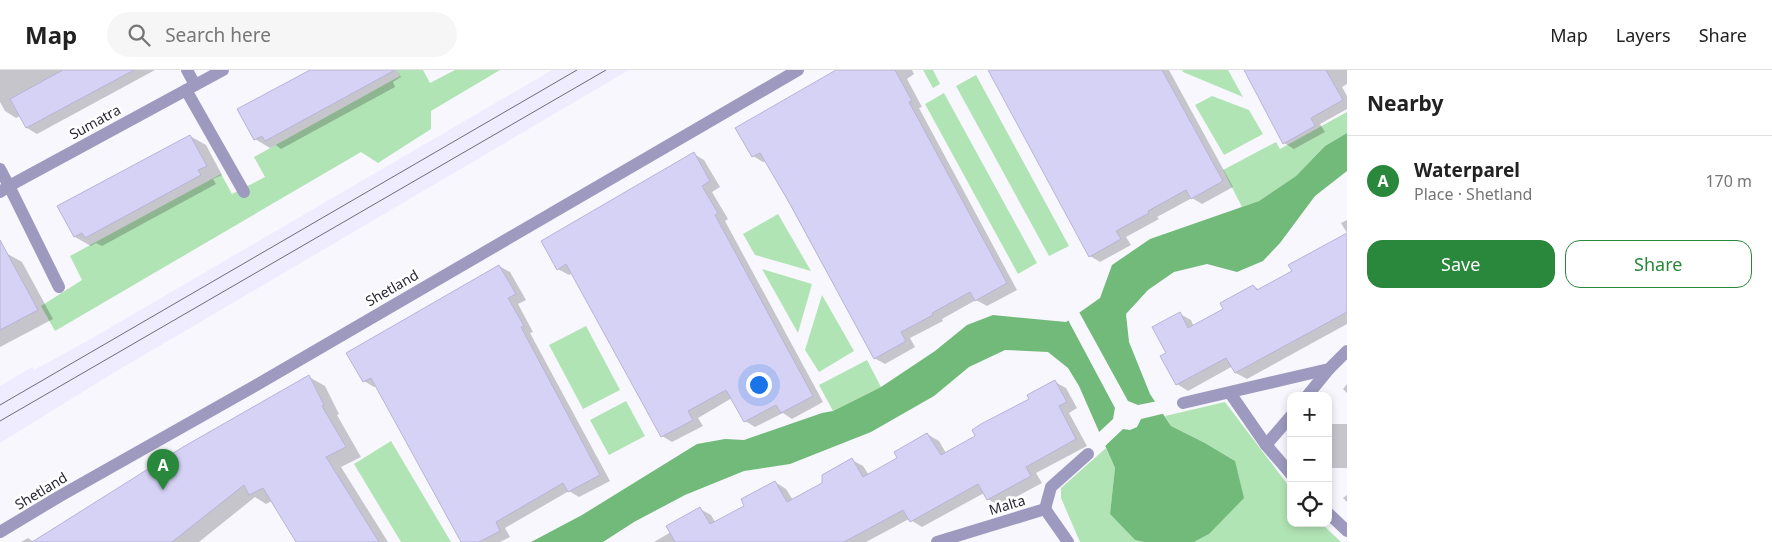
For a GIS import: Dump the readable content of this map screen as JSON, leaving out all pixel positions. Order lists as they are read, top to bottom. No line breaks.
{"streets":{"street":["Sumatra","Shetland","Malta"]},"page":{"header":"Map","search":"Search here","nav":["Map","Layers","Share"],"heading":"Nearby","list":[{"mark":"A","name":"Waterparel","note":"Place · Shetland","value":"170 m"}],"buttons":["Save","Share"],"map_buttons":["+","−"],"pins":"A"}}
